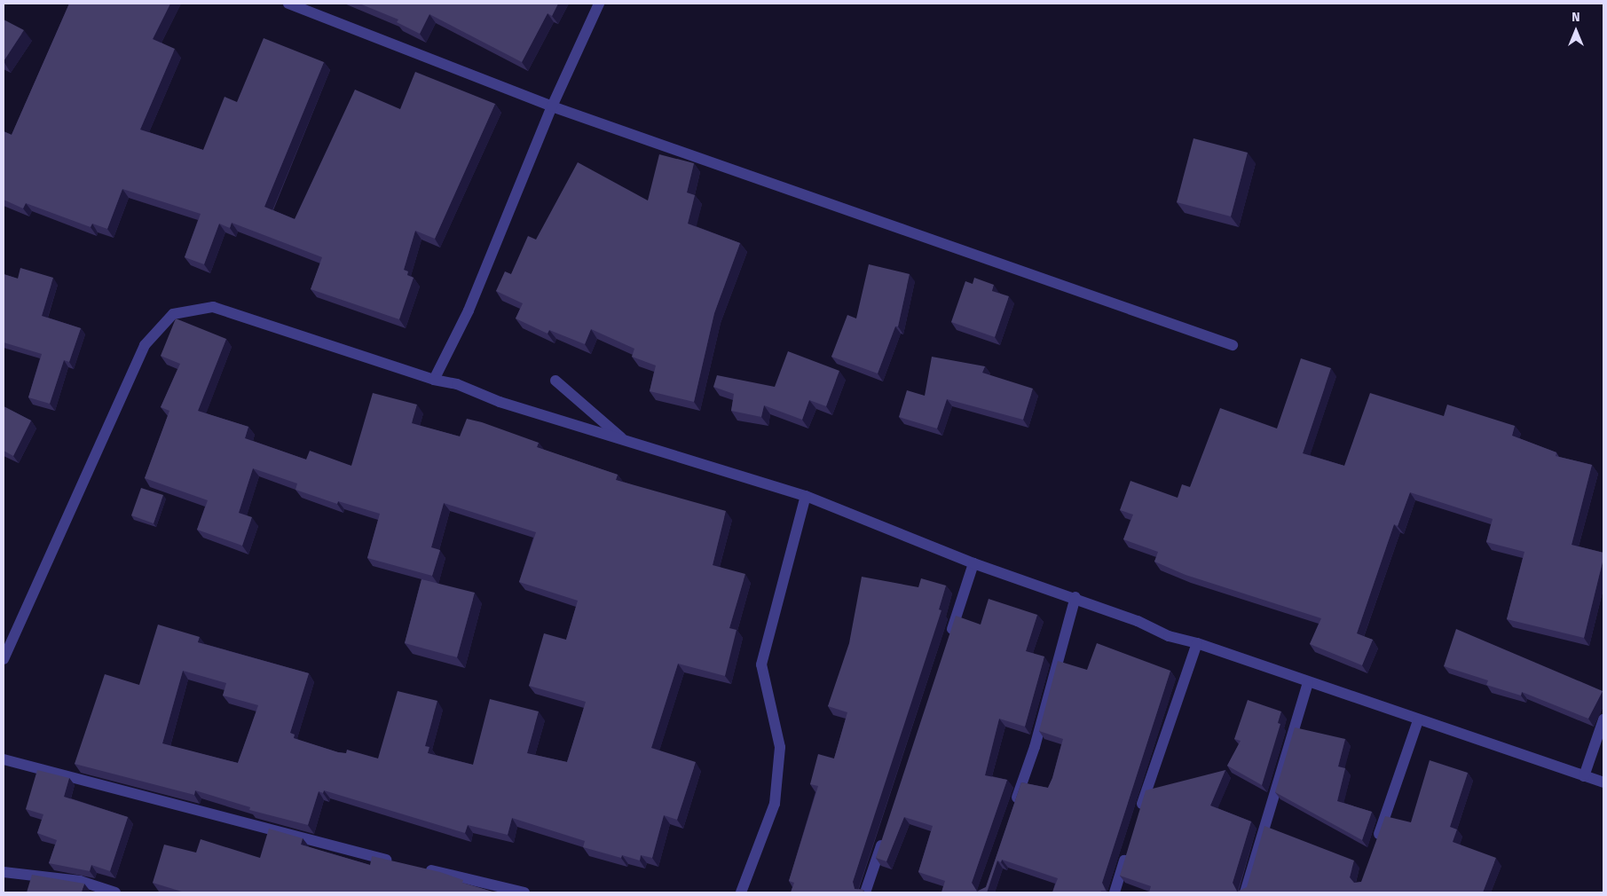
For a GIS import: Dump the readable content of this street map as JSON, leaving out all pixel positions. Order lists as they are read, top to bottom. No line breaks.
{"north":"top"}
